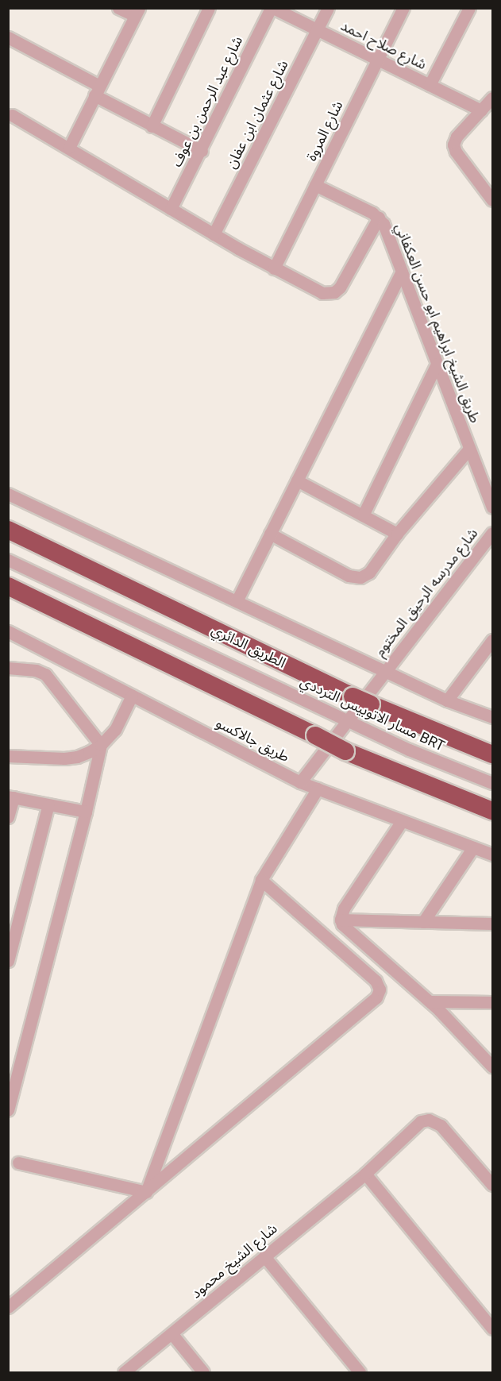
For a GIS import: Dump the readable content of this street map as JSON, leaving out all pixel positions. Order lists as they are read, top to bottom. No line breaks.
{"streets":{"highway":["الطريق الدائري"],"street":["شارع صلاح احمد","شارع عبد الرحمن بن عوف","شارع عثمان ابن عفان","شارع المروة","طريق الشيخ ابراهيم ابو حسن العكفاني","شارع مدرسه الرحيق المختوم","مسار الاتوبيس الترددي BRT","طريق جالاكسو","شارع الشيخ محمود"]},"crossings":[["شارع صلاح احمد","شارع عبد الرحمن بن عوف"],["شارع صلاح احمد","شارع عثمان ابن عفان"],["شارع صلاح احمد","شارع المروة"],["شارع المروة","طريق الشيخ ابراهيم ابو حسن العكفاني"],["شارع مدرسه الرحيق المختوم","طريق جالاكسو"]]}
